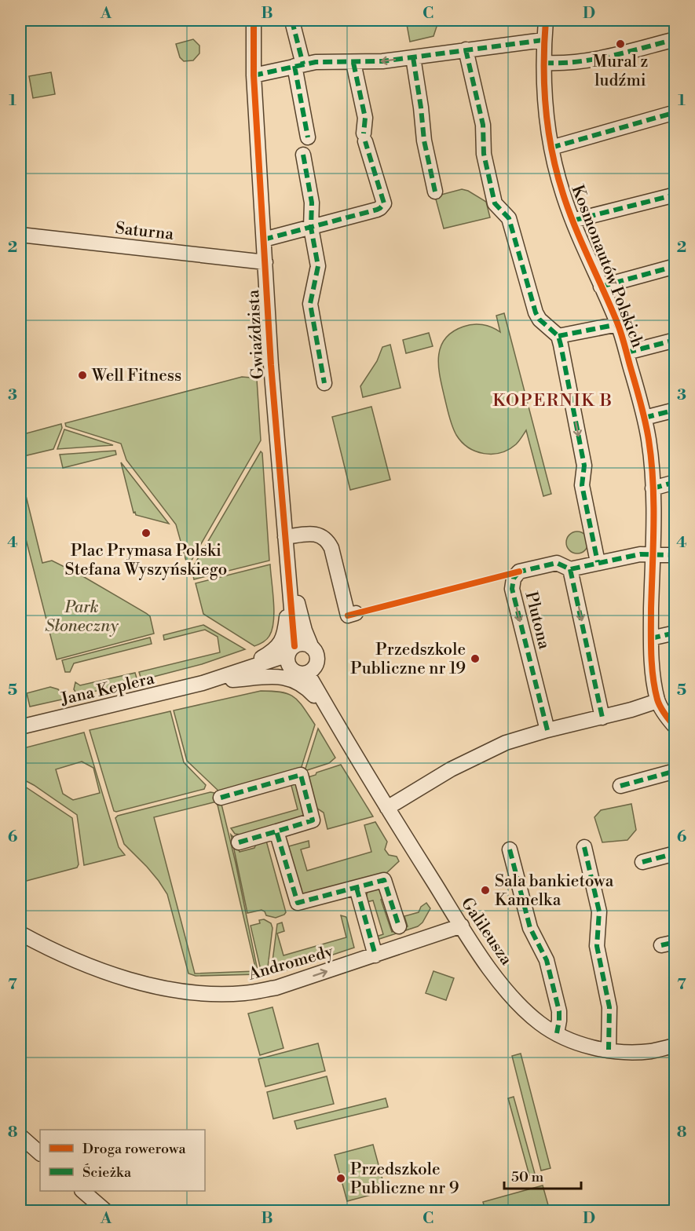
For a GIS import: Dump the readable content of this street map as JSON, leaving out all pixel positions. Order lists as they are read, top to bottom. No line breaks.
{"streets":{"street":["Saturna","Kosmonautów Polskich","Gwiaździsta","Plutona","Jana Keplera","Galileusza","Andromedy"]},"crossings":[["Saturna","Gwiaździsta"],["Kosmonautów Polskich","Plutona"],["Gwiaździsta","Jana Keplera"],["Gwiaździsta","Galileusza"],["Jana Keplera","Galileusza"],["Galileusza","Andromedy"]],"one_way":["Andromedy"],"districts":["KOPERNIK B"],"parks":["Park Słoneczny"],"places":["Mural z ludźmi","Well Fitness","Plac Prymasa Polski Stefana Wyszyńskiego","Przedszkole Publiczne nr 19","Sala bankietowa Kamelka","Przedszkole Publiczne nr 9"],"legend":["Droga rowerowa","Ścieżka"],"scale_bar":"50 m","grid":{"columns":["A","B","C","D"],"rows":["1","2","3","4","5","6","7","8"]}}
